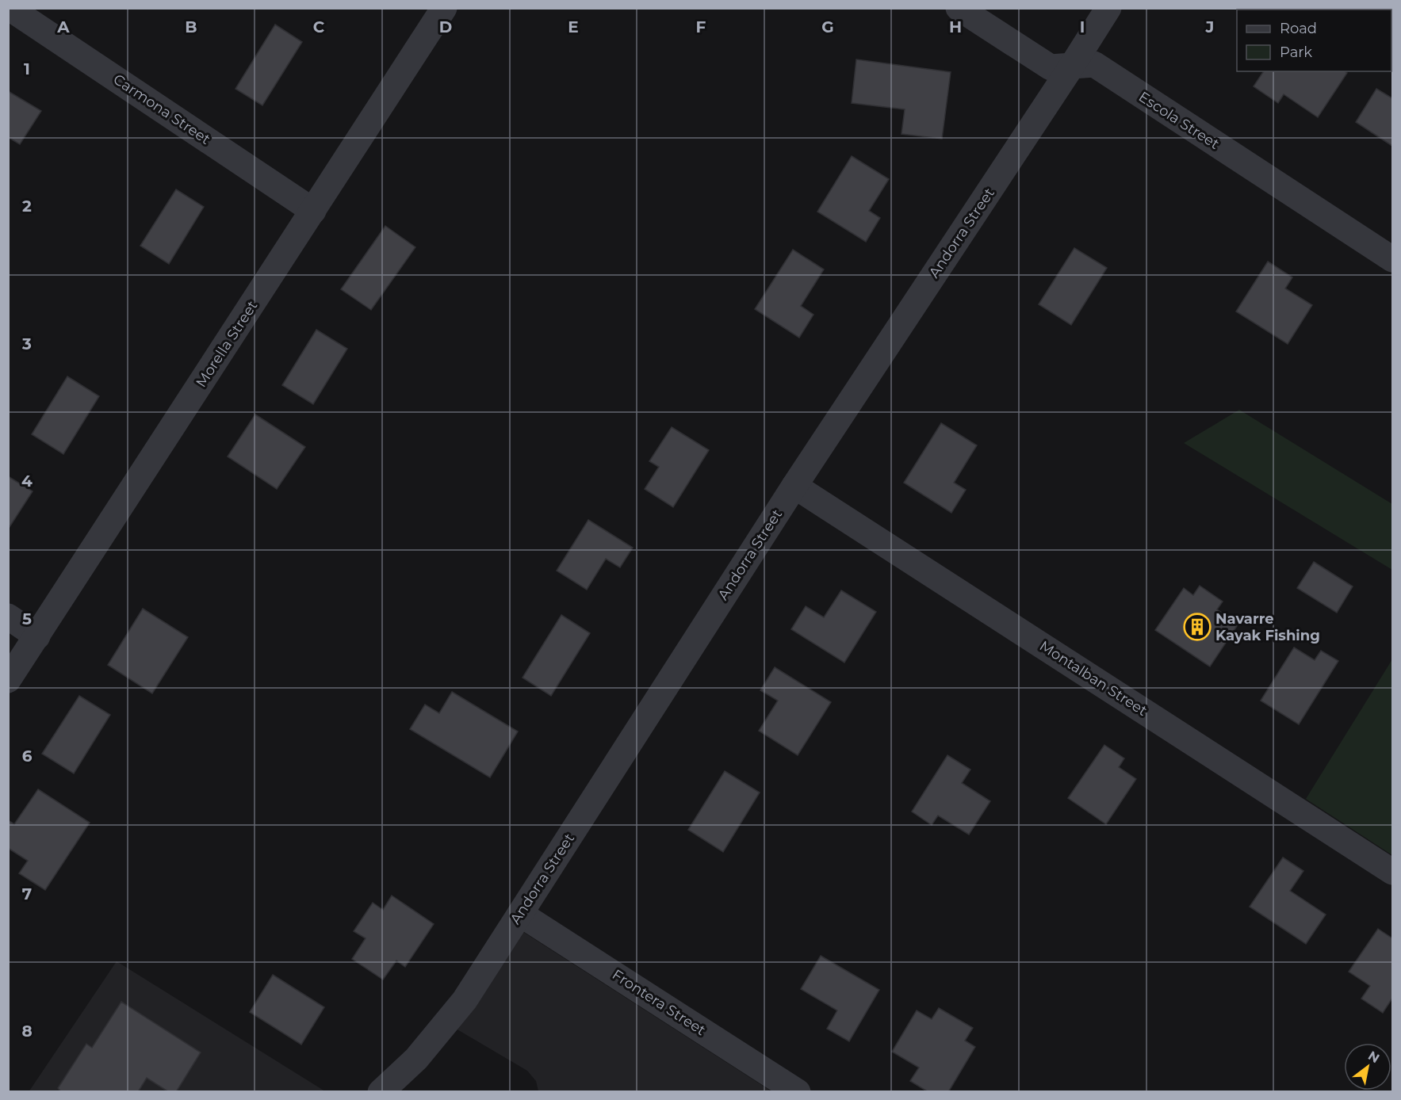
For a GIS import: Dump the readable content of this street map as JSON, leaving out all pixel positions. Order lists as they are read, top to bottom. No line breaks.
{"streets":{"street":["Carmona Street","Escola Street","Andorra Street","Morella Street","Montalban Street","Frontera Street"]},"crossings":[["Carmona Street","Morella Street"],["Escola Street","Andorra Street"],["Andorra Street","Montalban Street"],["Andorra Street","Frontera Street"]],"places":{"building":["Navarre Kayak Fishing"]},"legend":["Road","Park"],"north":"top right","grid":{"columns":["A","B","C","D","E","F","G","H","I","J"],"rows":["1","2","3","4","5","6","7","8"]}}
